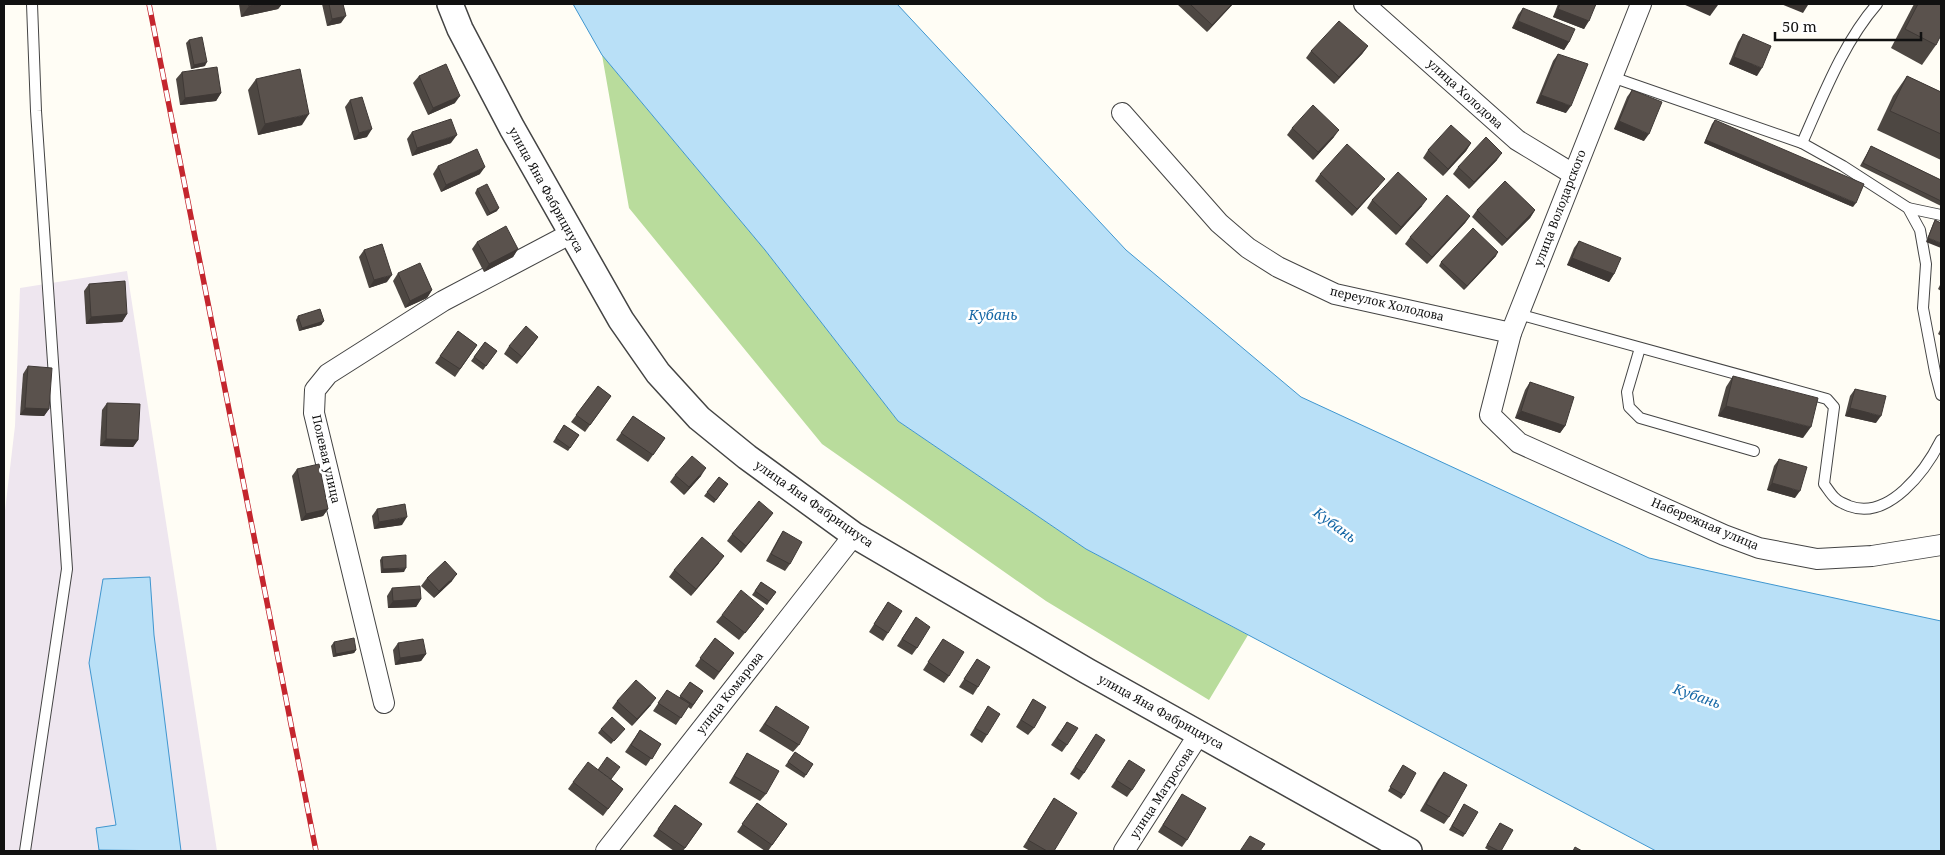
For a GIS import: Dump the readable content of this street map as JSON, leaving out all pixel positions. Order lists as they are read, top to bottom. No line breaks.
{"streets":{"street":["улица Холодова","улица Яна Фабрициуса","улица Володарского","переулок Холодова","Полевая улица","Набережная улица","улица Комарова","улица Матросова"]},"crossings":[["улица Холодова","улица Володарского"],["улица Яна Фабрициуса","Полевая улица"],["улица Яна Фабрициуса","улица Комарова"],["улица Яна Фабрициуса","улица Матросова"],["улица Володарского","переулок Холодова"],["улица Володарского","Набережная улица"]],"water":["Кубань"],"scale_bar":"50 m"}
